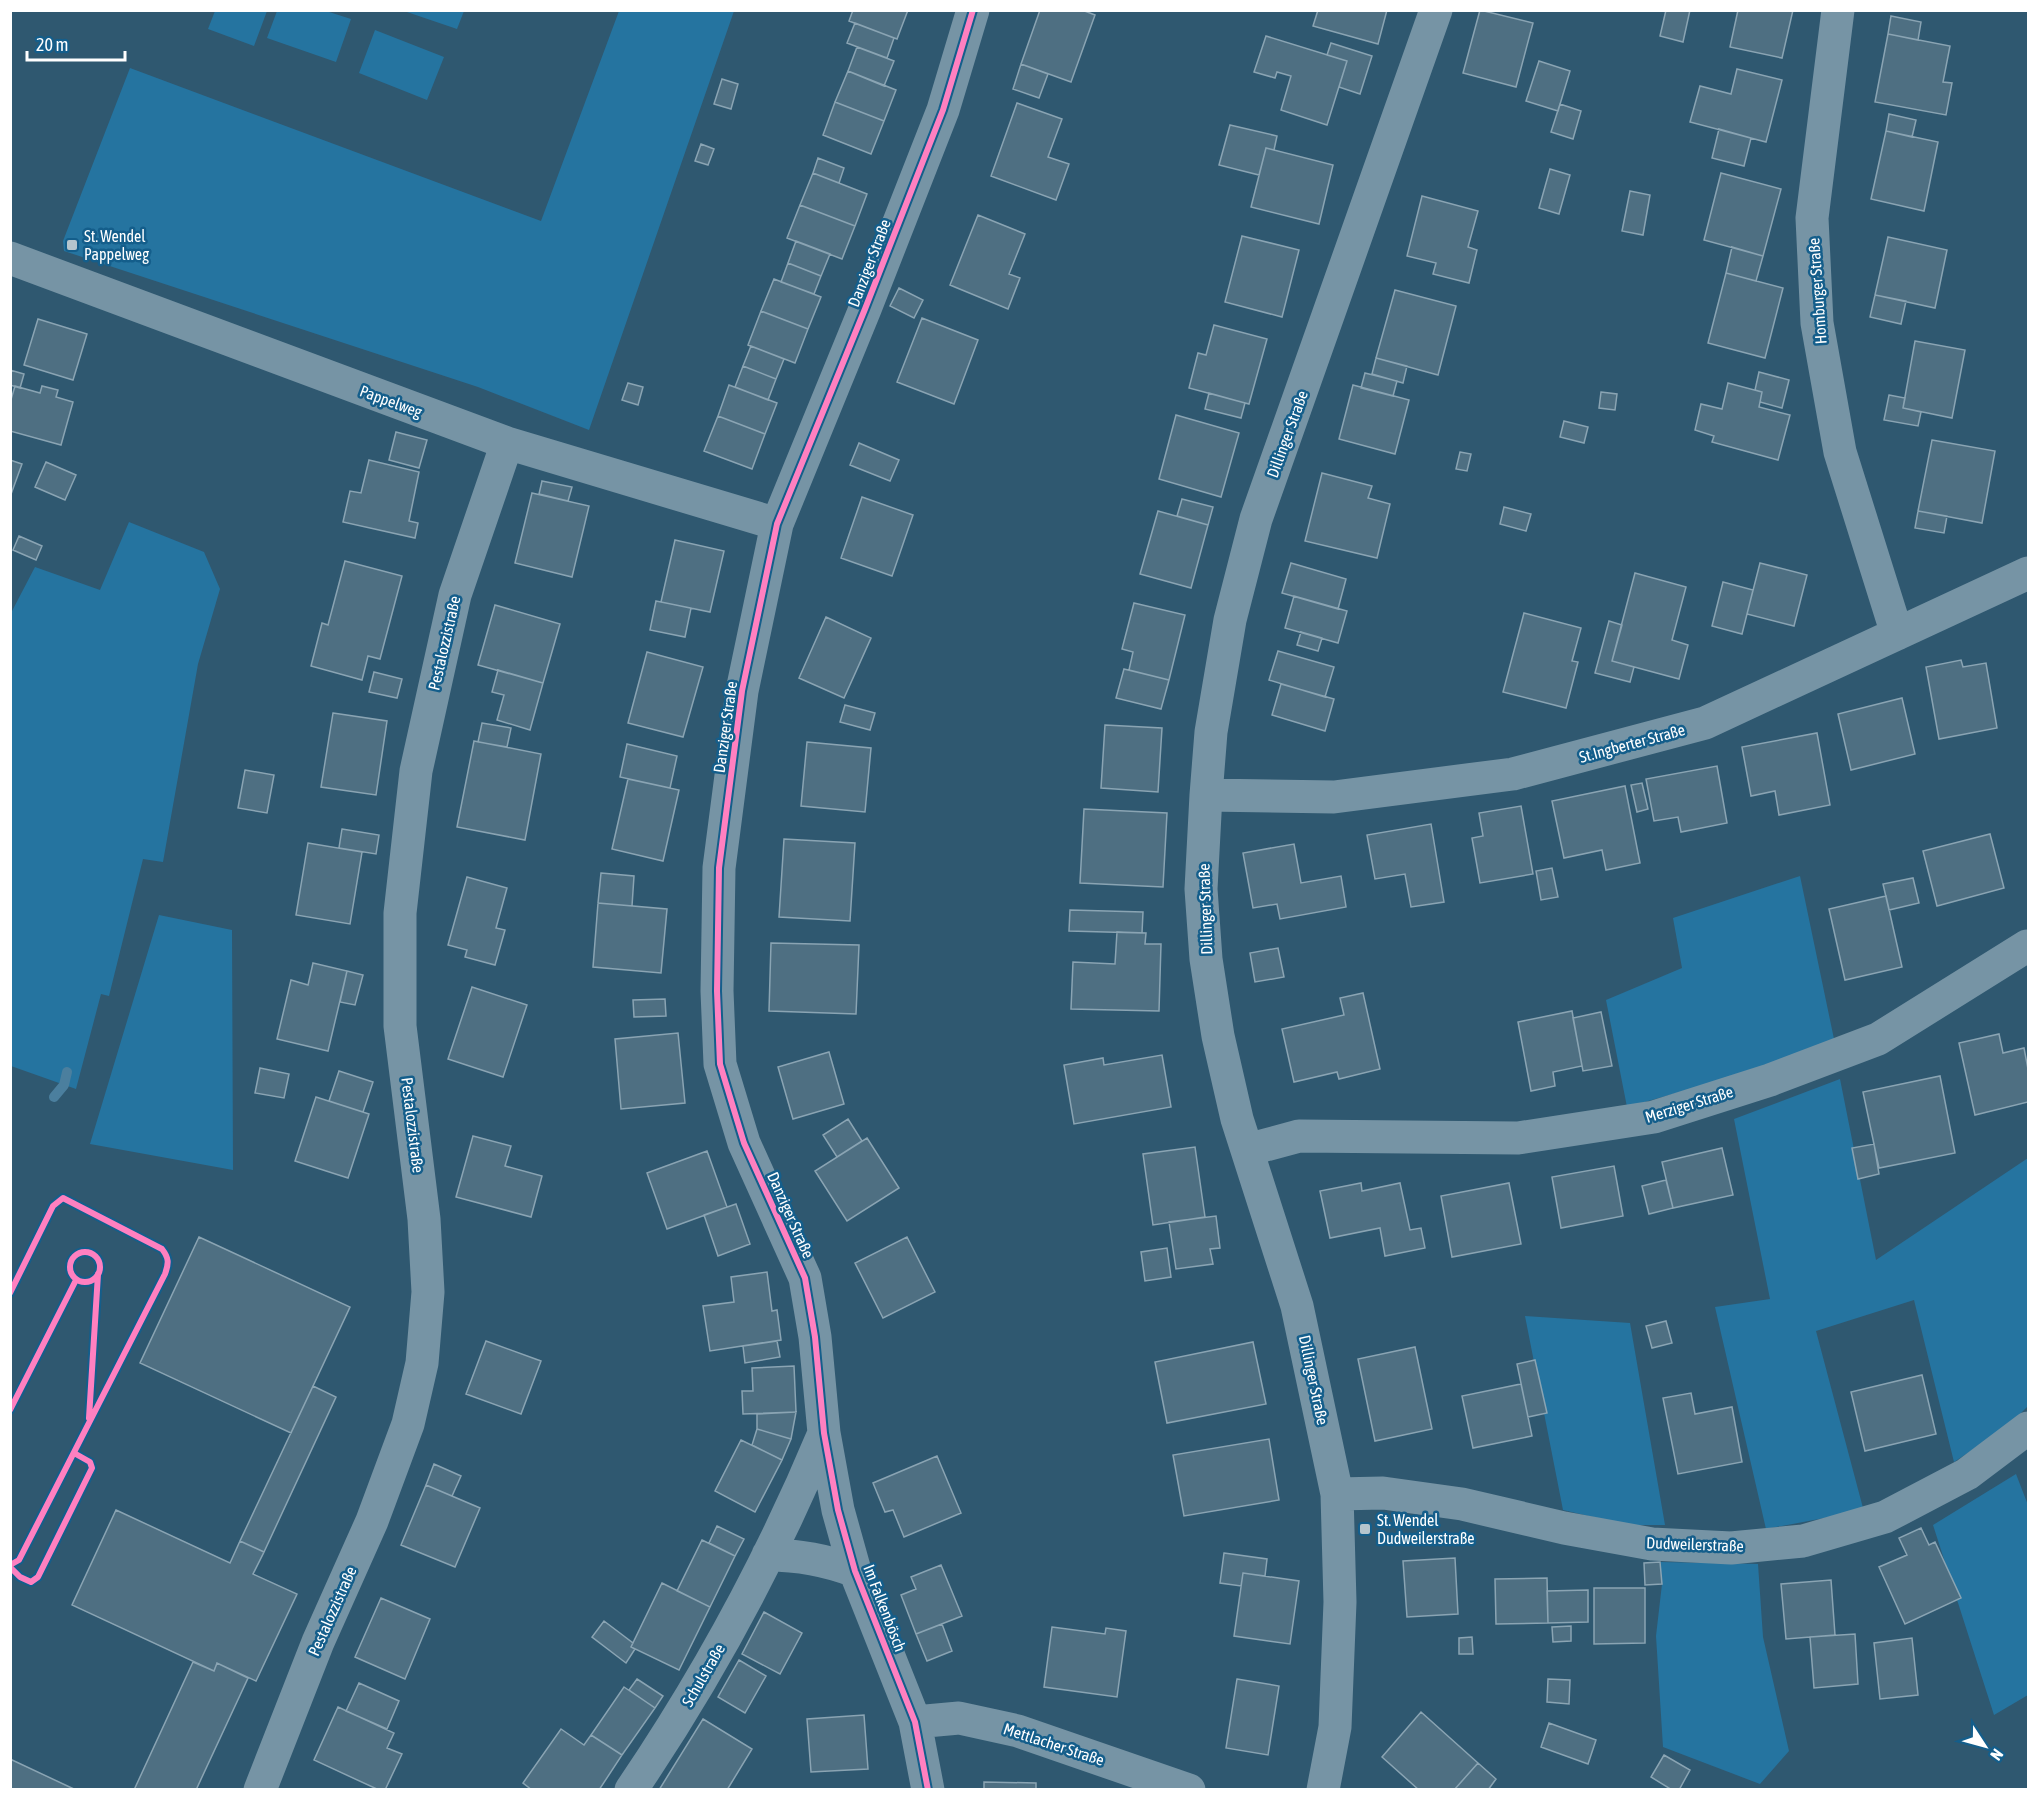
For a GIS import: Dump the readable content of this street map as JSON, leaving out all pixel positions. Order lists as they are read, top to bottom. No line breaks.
{"streets":{"street":["Danziger Straße","Homburger Straße","Pappelweg","Dillinger Straße","Pestalozzistraße","St.Ingberter Straße","Merziger Straße","Dudweilerstraße","Im Falkenbösch","Schulstraße","Mettlacher Straße"]},"crossings":[["Danziger Straße","Pappelweg"],["Danziger Straße","Im Falkenbösch"],["Danziger Straße","Schulstraße"],["Homburger Straße","St.Ingberter Straße"],["Pappelweg","Pestalozzistraße"],["Dillinger Straße","St.Ingberter Straße"],["Dillinger Straße","Merziger Straße"],["Dillinger Straße","Dudweilerstraße"],["Im Falkenbösch","Schulstraße"],["Im Falkenbösch","Mettlacher Straße"]],"places":{"transit":["St. Wendel Pappelweg","St. Wendel Dudweilerstraße"]},"scale_bar":"20 m","north":"bottom right"}
